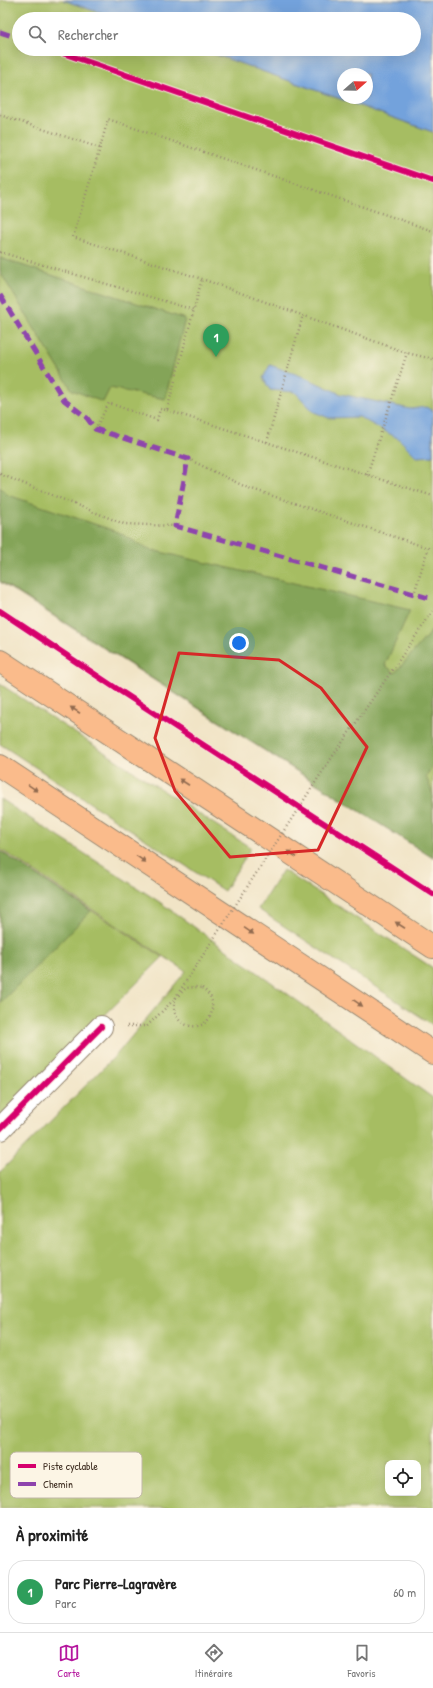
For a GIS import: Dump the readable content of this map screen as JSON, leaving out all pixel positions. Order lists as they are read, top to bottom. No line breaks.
{"legend":["Piste cyclable","Chemin"],"north":"right","page":{"search":"Rechercher","pins":"1","heading":"À proximité","list":[{"mark":"1","name":"Parc Pierre-Lagravère","note":"Parc","value":"60 m"}],"nav":["Carte","Itinéraire","Favoris"]}}
